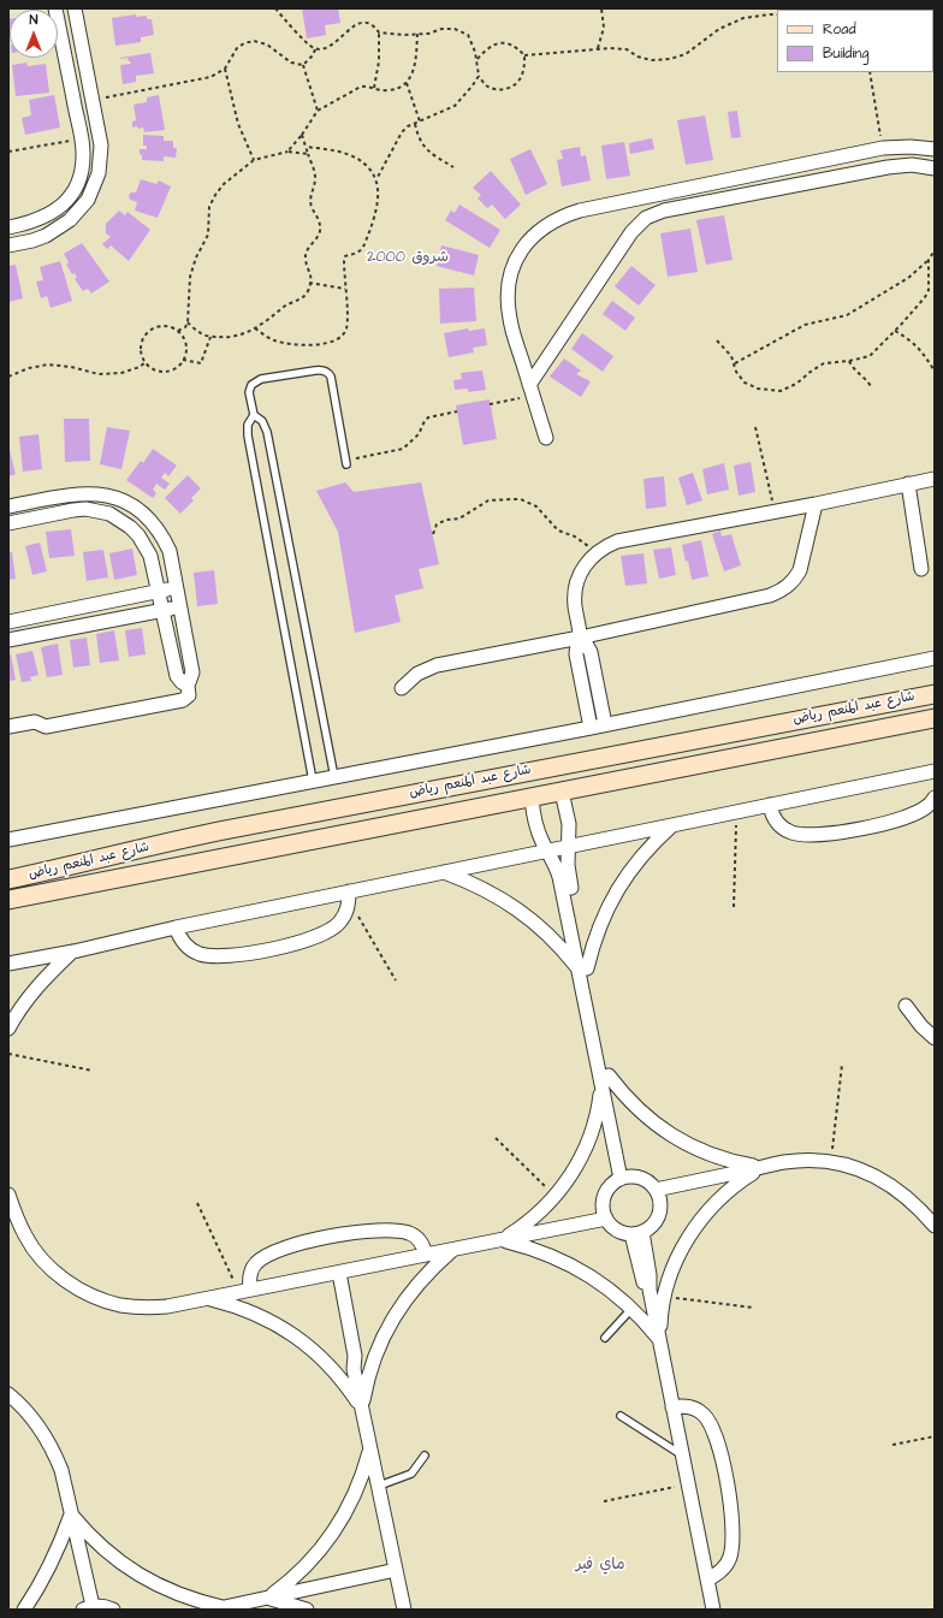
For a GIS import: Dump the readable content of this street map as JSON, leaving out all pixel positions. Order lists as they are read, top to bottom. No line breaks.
{"streets":{"street":["شارع عبد المنعم رياض"]},"districts":["شروق 2000","ماي فير"],"legend":["Road","Building"],"north":"top"}
